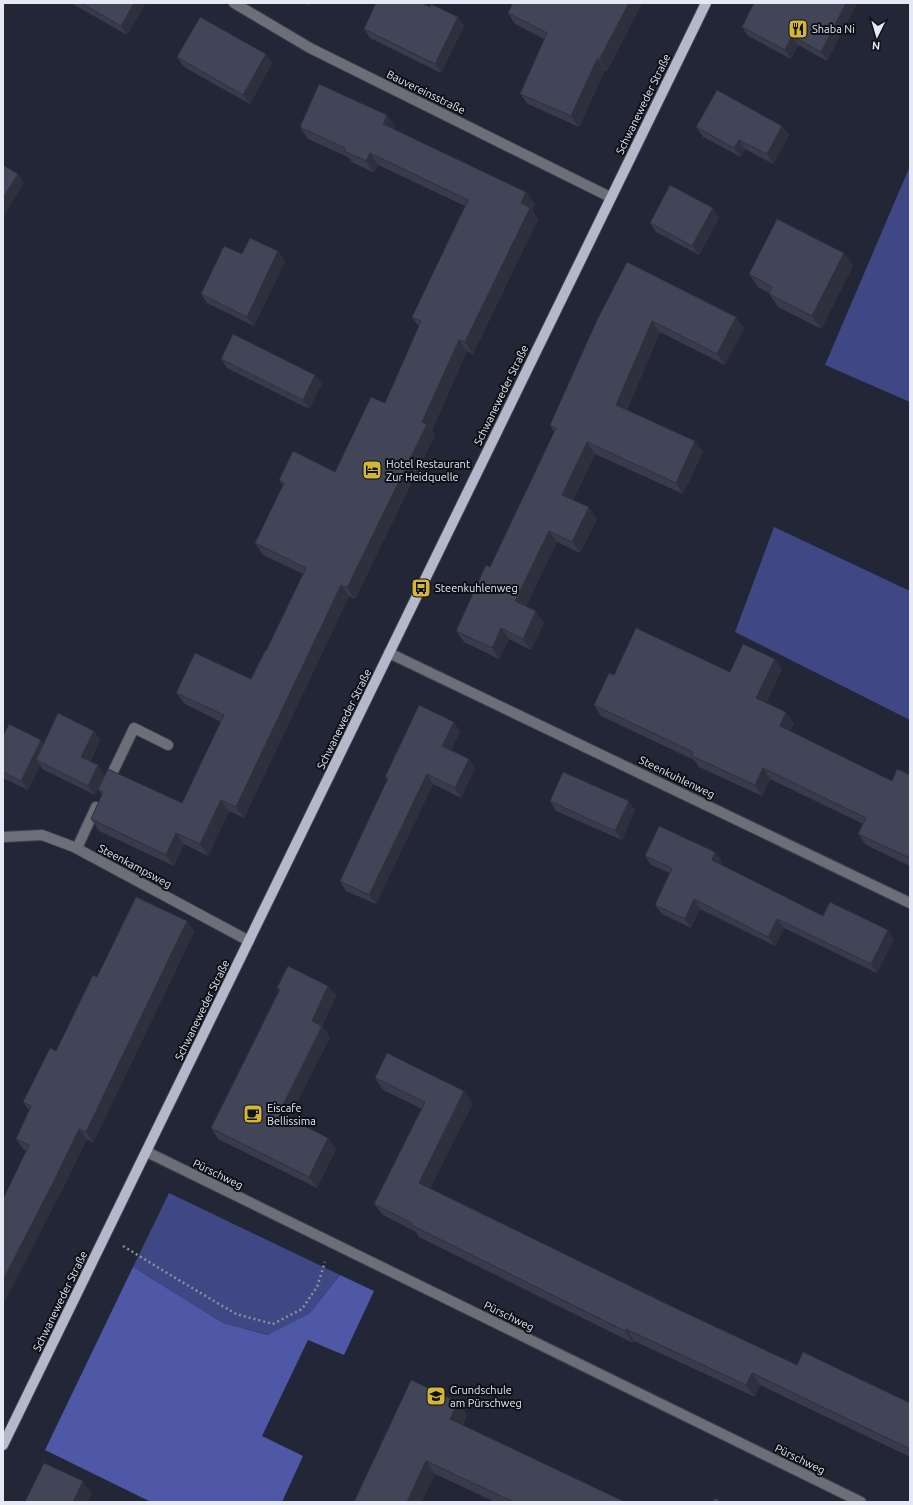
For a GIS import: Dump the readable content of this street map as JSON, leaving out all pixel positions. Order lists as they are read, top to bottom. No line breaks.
{"streets":{"main road":["Schwaneweder Straße"],"street":["Bauvereinsstraße","Steenkuhlenweg","Steenkampsweg","Pürschweg"]},"crossings":[["Bauvereinsstraße","Schwaneweder Straße"],["Schwaneweder Straße","Steenkuhlenweg"],["Schwaneweder Straße","Steenkampsweg"],["Schwaneweder Straße","Pürschweg"]],"places":{"restaurant":["Shaba Ni"],"hotel":["Hotel Restaurant Zur Heidquelle"],"bus stop":["Steenkuhlenweg"],"cafe":["Eiscafe Bellissima"],"school or university":["Grundschule am Pürschweg"]},"north":"bottom"}
